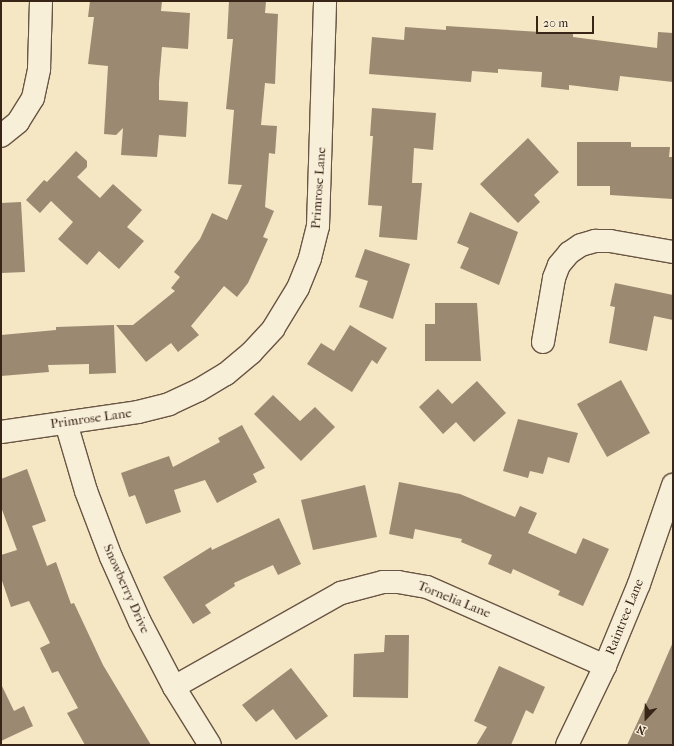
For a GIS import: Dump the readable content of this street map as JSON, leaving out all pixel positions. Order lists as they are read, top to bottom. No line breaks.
{"streets":{"street":["Primrose Lane","Snowberry Drive","Tornelia Lane","Raintree Lane"]},"crossings":[["Primrose Lane","Snowberry Drive"],["Snowberry Drive","Tornelia Lane"],["Tornelia Lane","Raintree Lane"]],"scale_bar":"20 m","north":"bottom"}
